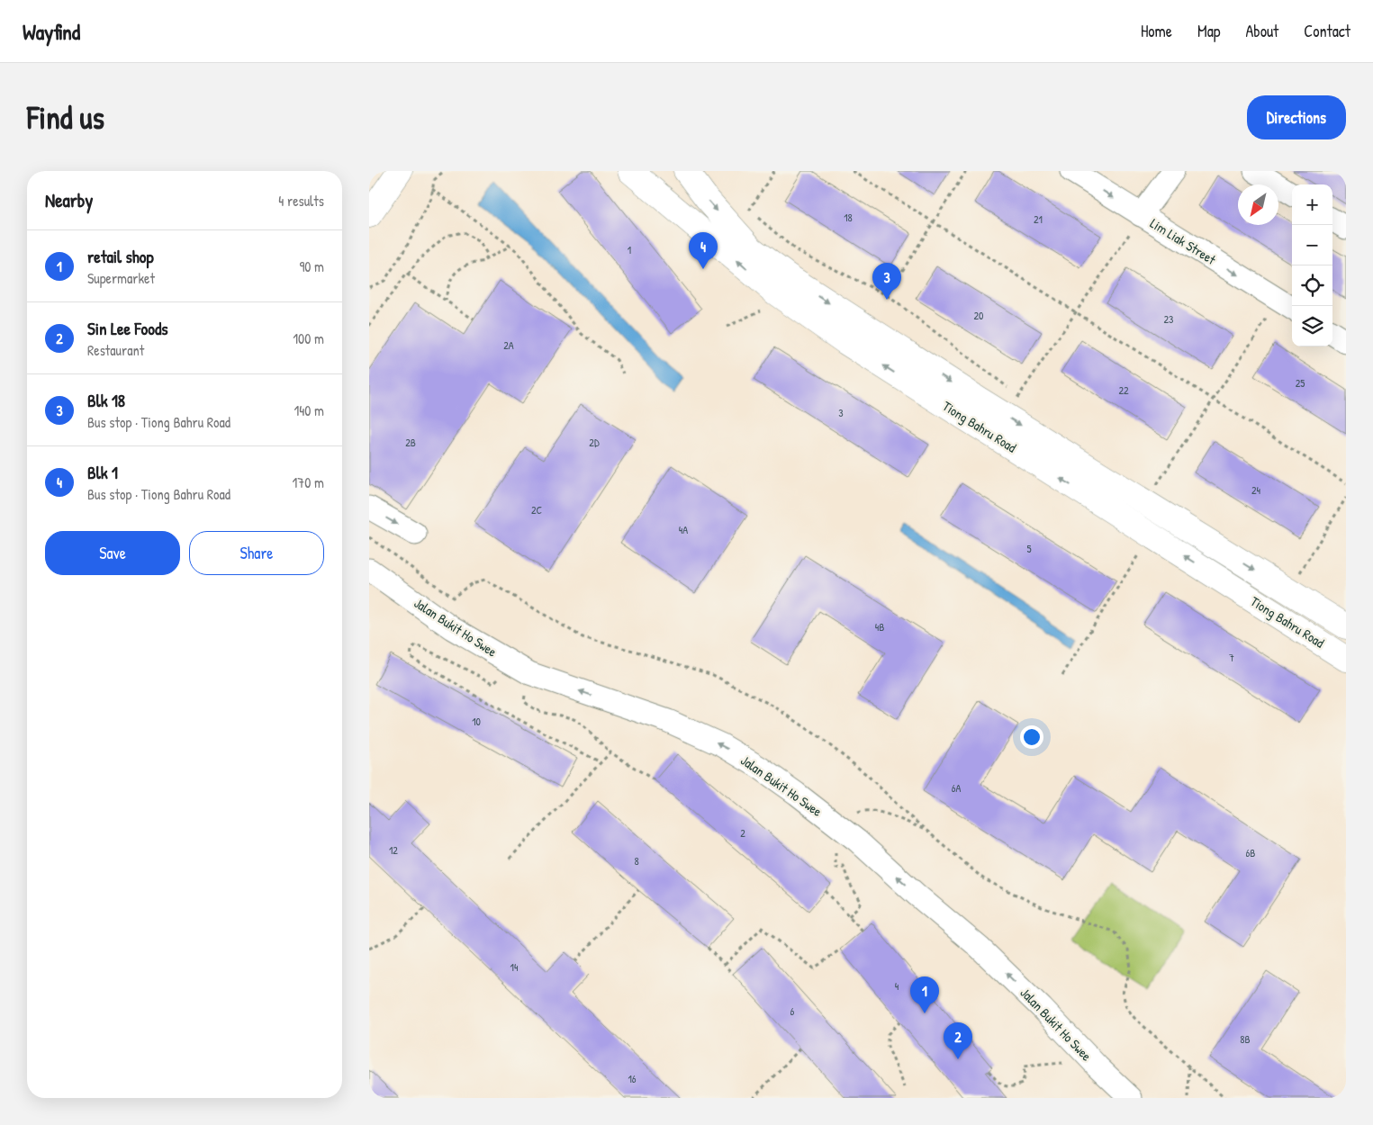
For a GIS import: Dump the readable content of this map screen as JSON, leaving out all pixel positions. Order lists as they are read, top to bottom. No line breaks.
{"streets":{"main road":["Tiong Bahru Road"],"street":["Lim Liak Street","Jalan Bukit Ho Swee"]},"one_way":["Lim Liak Street","Jalan Bukit Ho Swee"],"house_numbers":["18","21","1","20","23","2A","25","22","3","2B","2D","24","2C","4A","5","4B","7","10","6A","2","12","6B","8","14","4","6","8B","16"],"north":"bottom left","page":{"header":"Wayfind","nav":["Home","Map","About","Contact"],"buttons":["Directions",["Save","Share"]],"title":"Find us","heading":["Nearby","4 results"],"map_buttons":["+","−"],"list":[{"mark":"1","name":"retail shop","note":"Supermarket","value":"90 m"},{"mark":"2","name":"Sin Lee Foods","note":"Restaurant","value":"100 m"},{"mark":"3","name":"Blk 18","note":"Bus stop · Tiong Bahru Road","value":"140 m"},{"mark":"4","name":"Blk 1","note":"Bus stop · Tiong Bahru Road","value":"170 m"}],"pins":["4","3","1","2"]}}
